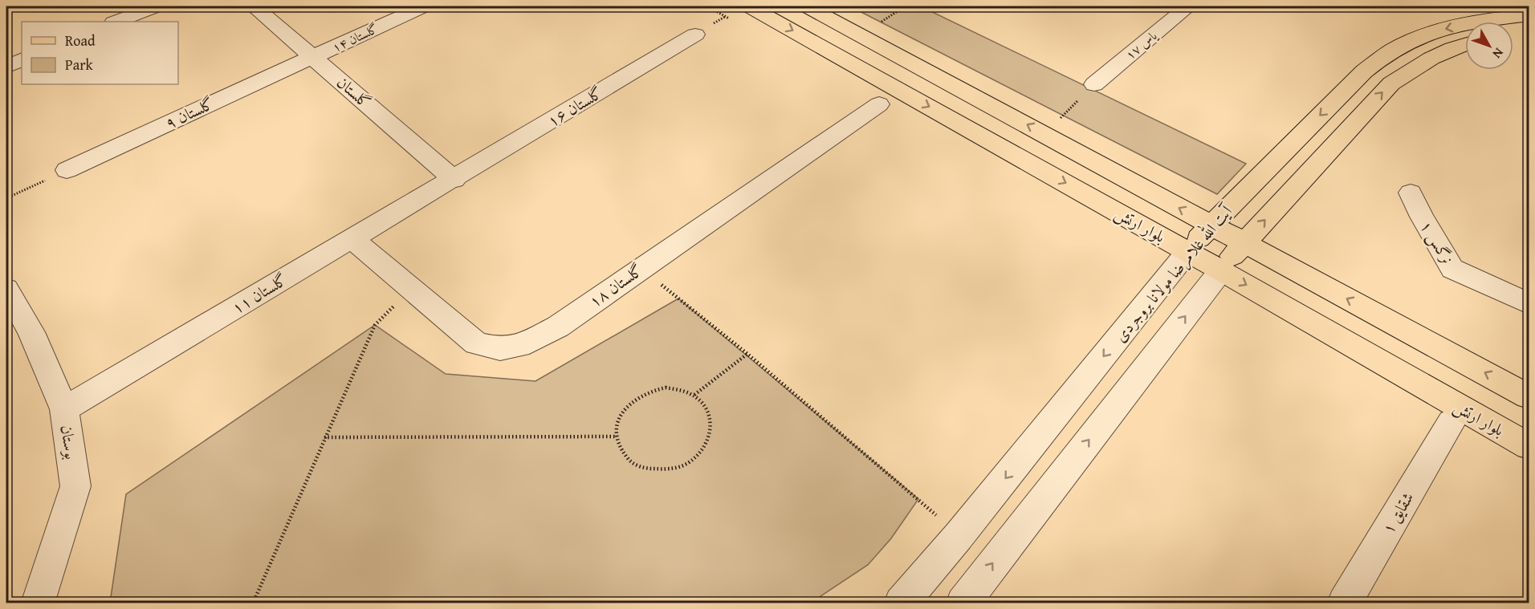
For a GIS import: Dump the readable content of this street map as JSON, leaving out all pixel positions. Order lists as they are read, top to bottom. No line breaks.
{"streets":{"main road":["بلوار ارتش","آیت الله غلامرضا مولانا بروجردی"],"street":["گلستان ۱۴","یاس ۱۷","گلستان","گلستان ۱۶","گلستان ۹","نرگس ۱","گلستان ۱۸","گلستان ۱۱","بوستان","شقایق ۱"]},"crossings":[["گلستان ۱۴","گلستان"],["گلستان ۱۴","گلستان ۹"],["گلستان","گلستان ۱۶"],["گلستان","گلستان ۹"],["گلستان","گلستان ۱۱"],["گلستان ۱۶","گلستان ۱۱"],["بلوار ارتش","آیت الله غلامرضا مولانا بروجردی"],["گلستان ۱۸","گلستان ۱۱"],["گلستان ۱۱","بوستان"]],"legend":["Road","Park"],"north":"bottom right"}
